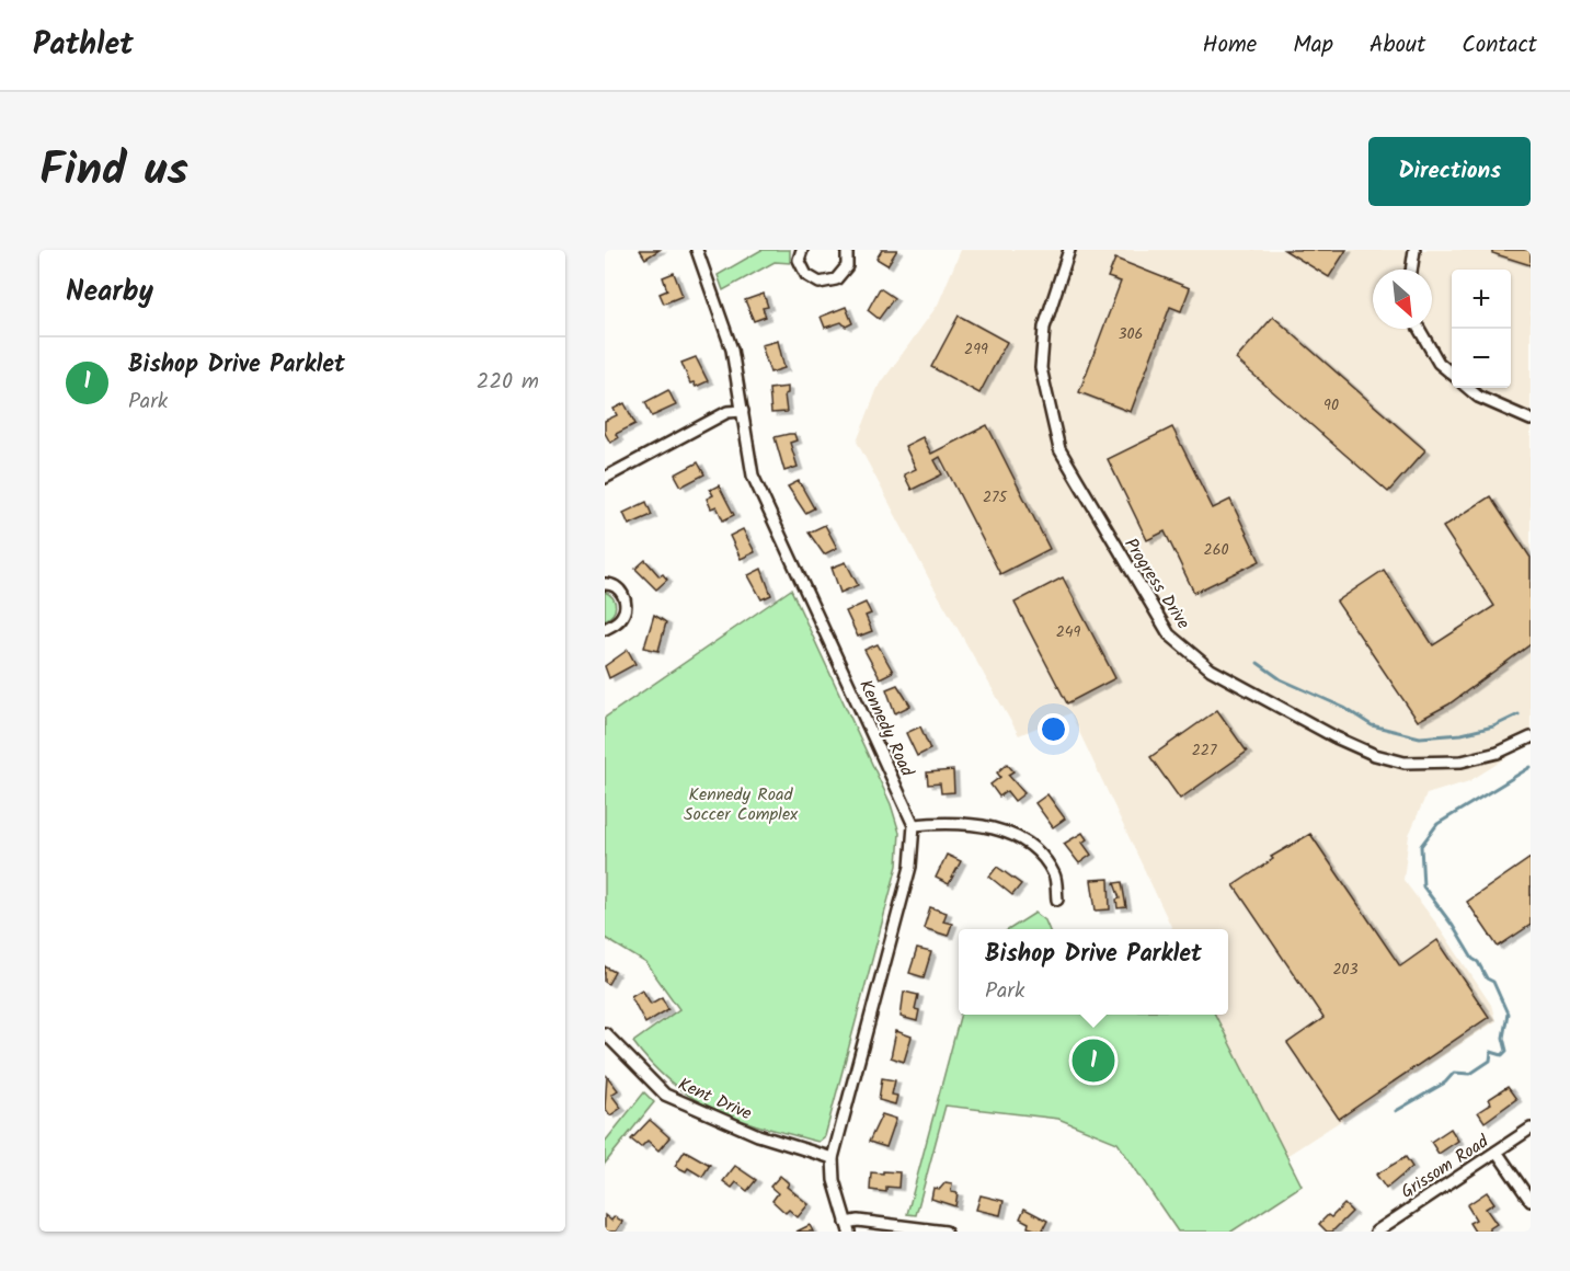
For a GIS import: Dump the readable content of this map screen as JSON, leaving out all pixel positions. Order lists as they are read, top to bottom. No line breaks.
{"streets":{"street":["Progress Drive","Kennedy Road","Kent Drive","Grissom Road"]},"crossings":[["Kennedy Road","Kent Drive"]],"parks":["Kennedy Road Soccer Complex"],"house_numbers":["306","299","90","275","260","249","227","203"],"north":"bottom right","page":{"header":"Pathlet","nav":["Home","Map","About","Contact"],"title":"Find us","buttons":"Directions","heading":"Nearby","map_buttons":["+","−"],"list":[{"mark":"1","name":"Bishop Drive Parklet","note":"Park","value":"220 m"}],"popup":["Bishop Drive Parklet","Park"],"pins":"1"}}
